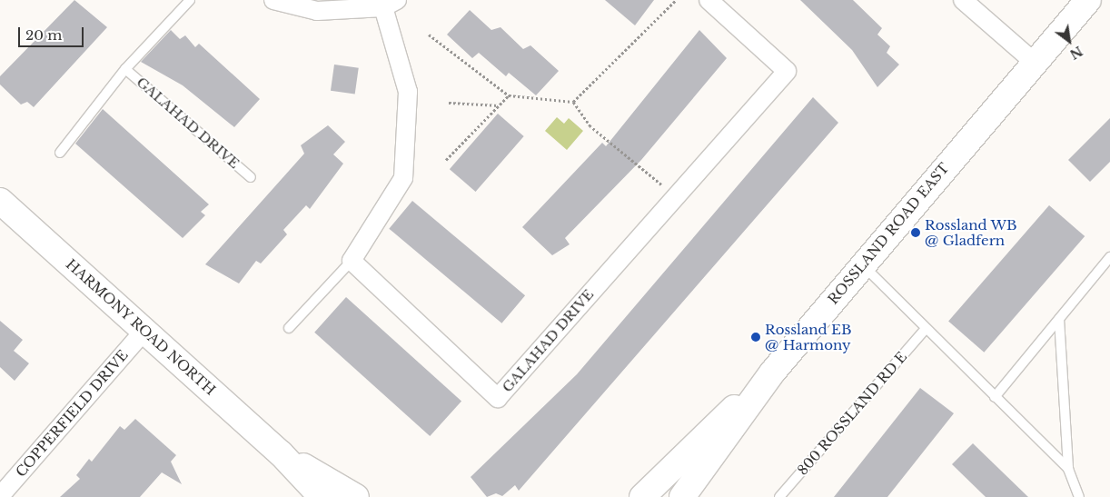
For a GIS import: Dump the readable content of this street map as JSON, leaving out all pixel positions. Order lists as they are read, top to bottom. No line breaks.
{"streets":{"main road":["ROSSLAND ROAD EAST","HARMONY ROAD NORTH"],"street":["GALAHAD DRIVE","COPPERFIELD DRIVE"],"lane":["800 ROSSLAND RD E"]},"crossings":[["HARMONY ROAD NORTH","COPPERFIELD DRIVE"]],"places":["Rossland WB @ Gladfern","Rossland EB @ Harmony"],"scale_bar":"20 m","north":"bottom right"}
